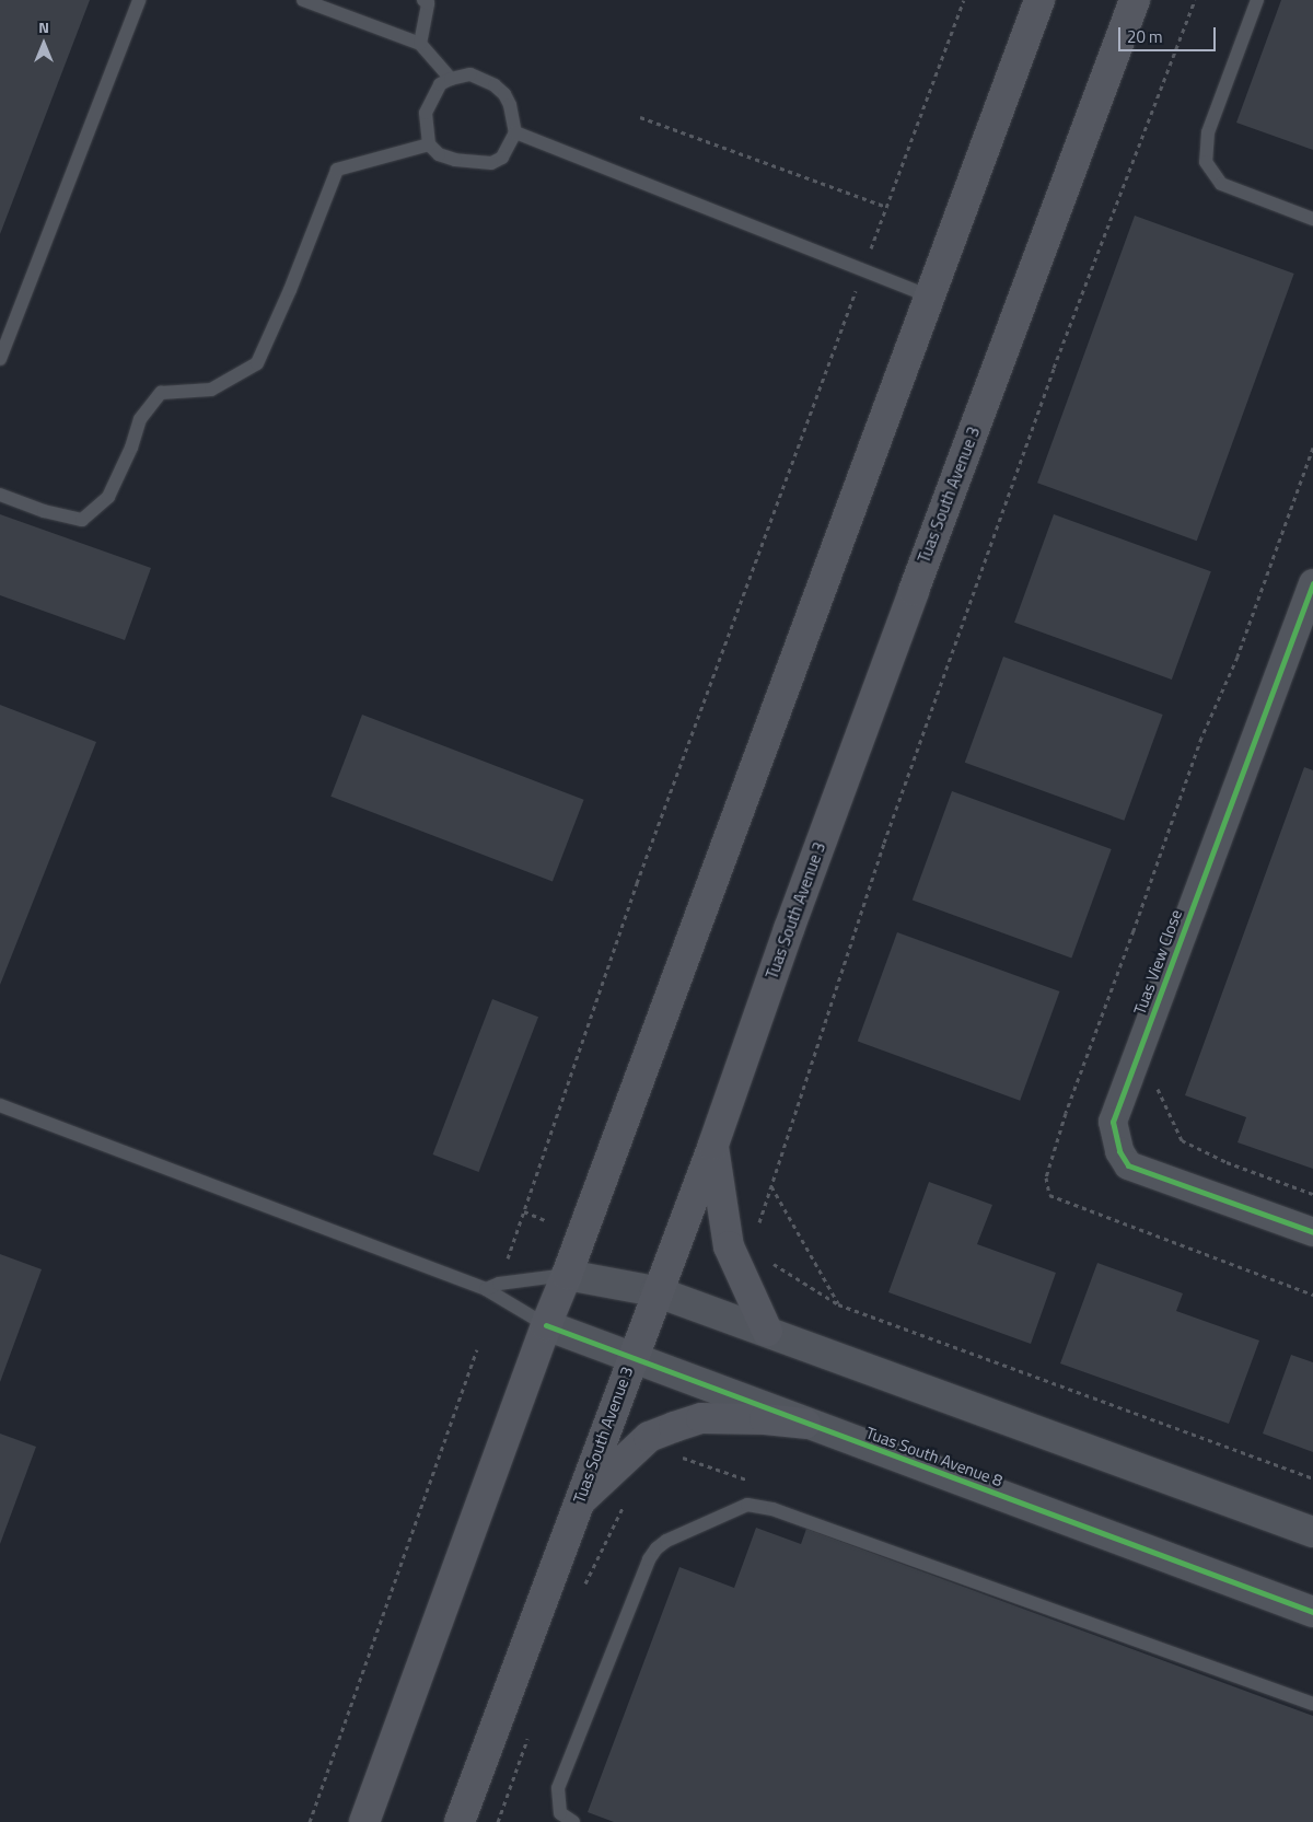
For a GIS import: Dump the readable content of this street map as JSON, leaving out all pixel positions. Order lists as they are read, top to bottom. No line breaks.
{"streets":{"main road":["Tuas South Avenue 3"],"street":["Tuas View Close","Tuas South Avenue 8"]},"crossings":[["Tuas South Avenue 3","Tuas South Avenue 8"]],"scale_bar":"20 m","north":"top"}
